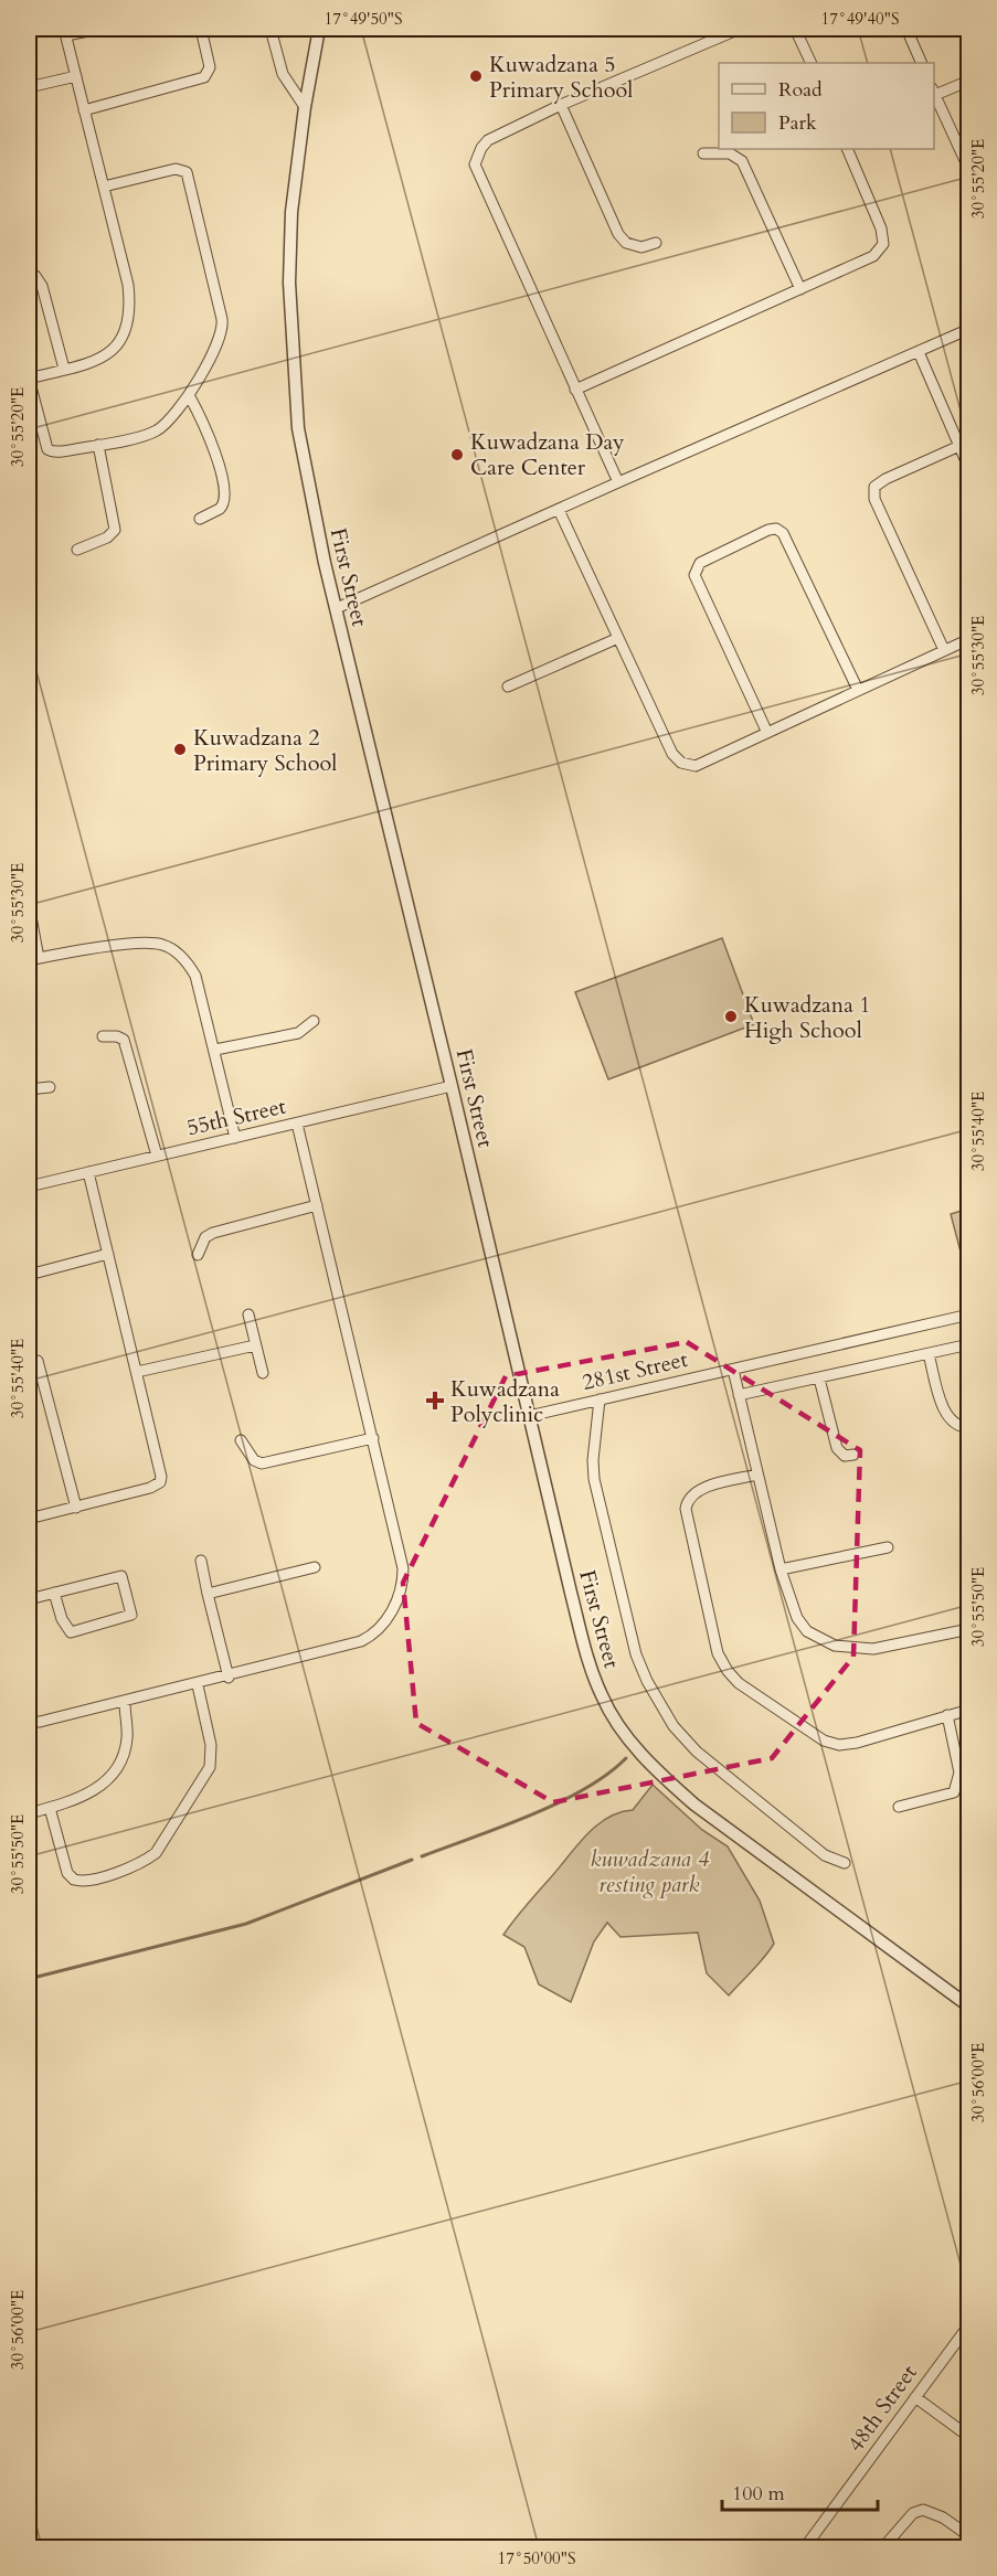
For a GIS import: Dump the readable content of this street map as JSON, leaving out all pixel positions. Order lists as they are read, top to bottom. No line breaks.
{"streets":{"street":["First Street","55th Street","281st Street","48th Street"]},"crossings":[["First Street","55th Street"],["First Street","281st Street"]],"parks":["kuwadzana 4 resting park"],"places":{"other":["Kuwadzana 5 Primary School","Kuwadzana Day Care Center","Kuwadzana 2 Primary School","Kuwadzana 1 High School"],"health":["Kuwadzana Polyclinic"]},"legend":["Road","Park"],"scale_bar":"100 m","coordinates":["17°49'50\"S","17°49'40\"S","30°55'20\"E","30°55'30\"E","30°55'40\"E","30°55'50\"E","30°56'00\"E","17°50'00\"S"]}
